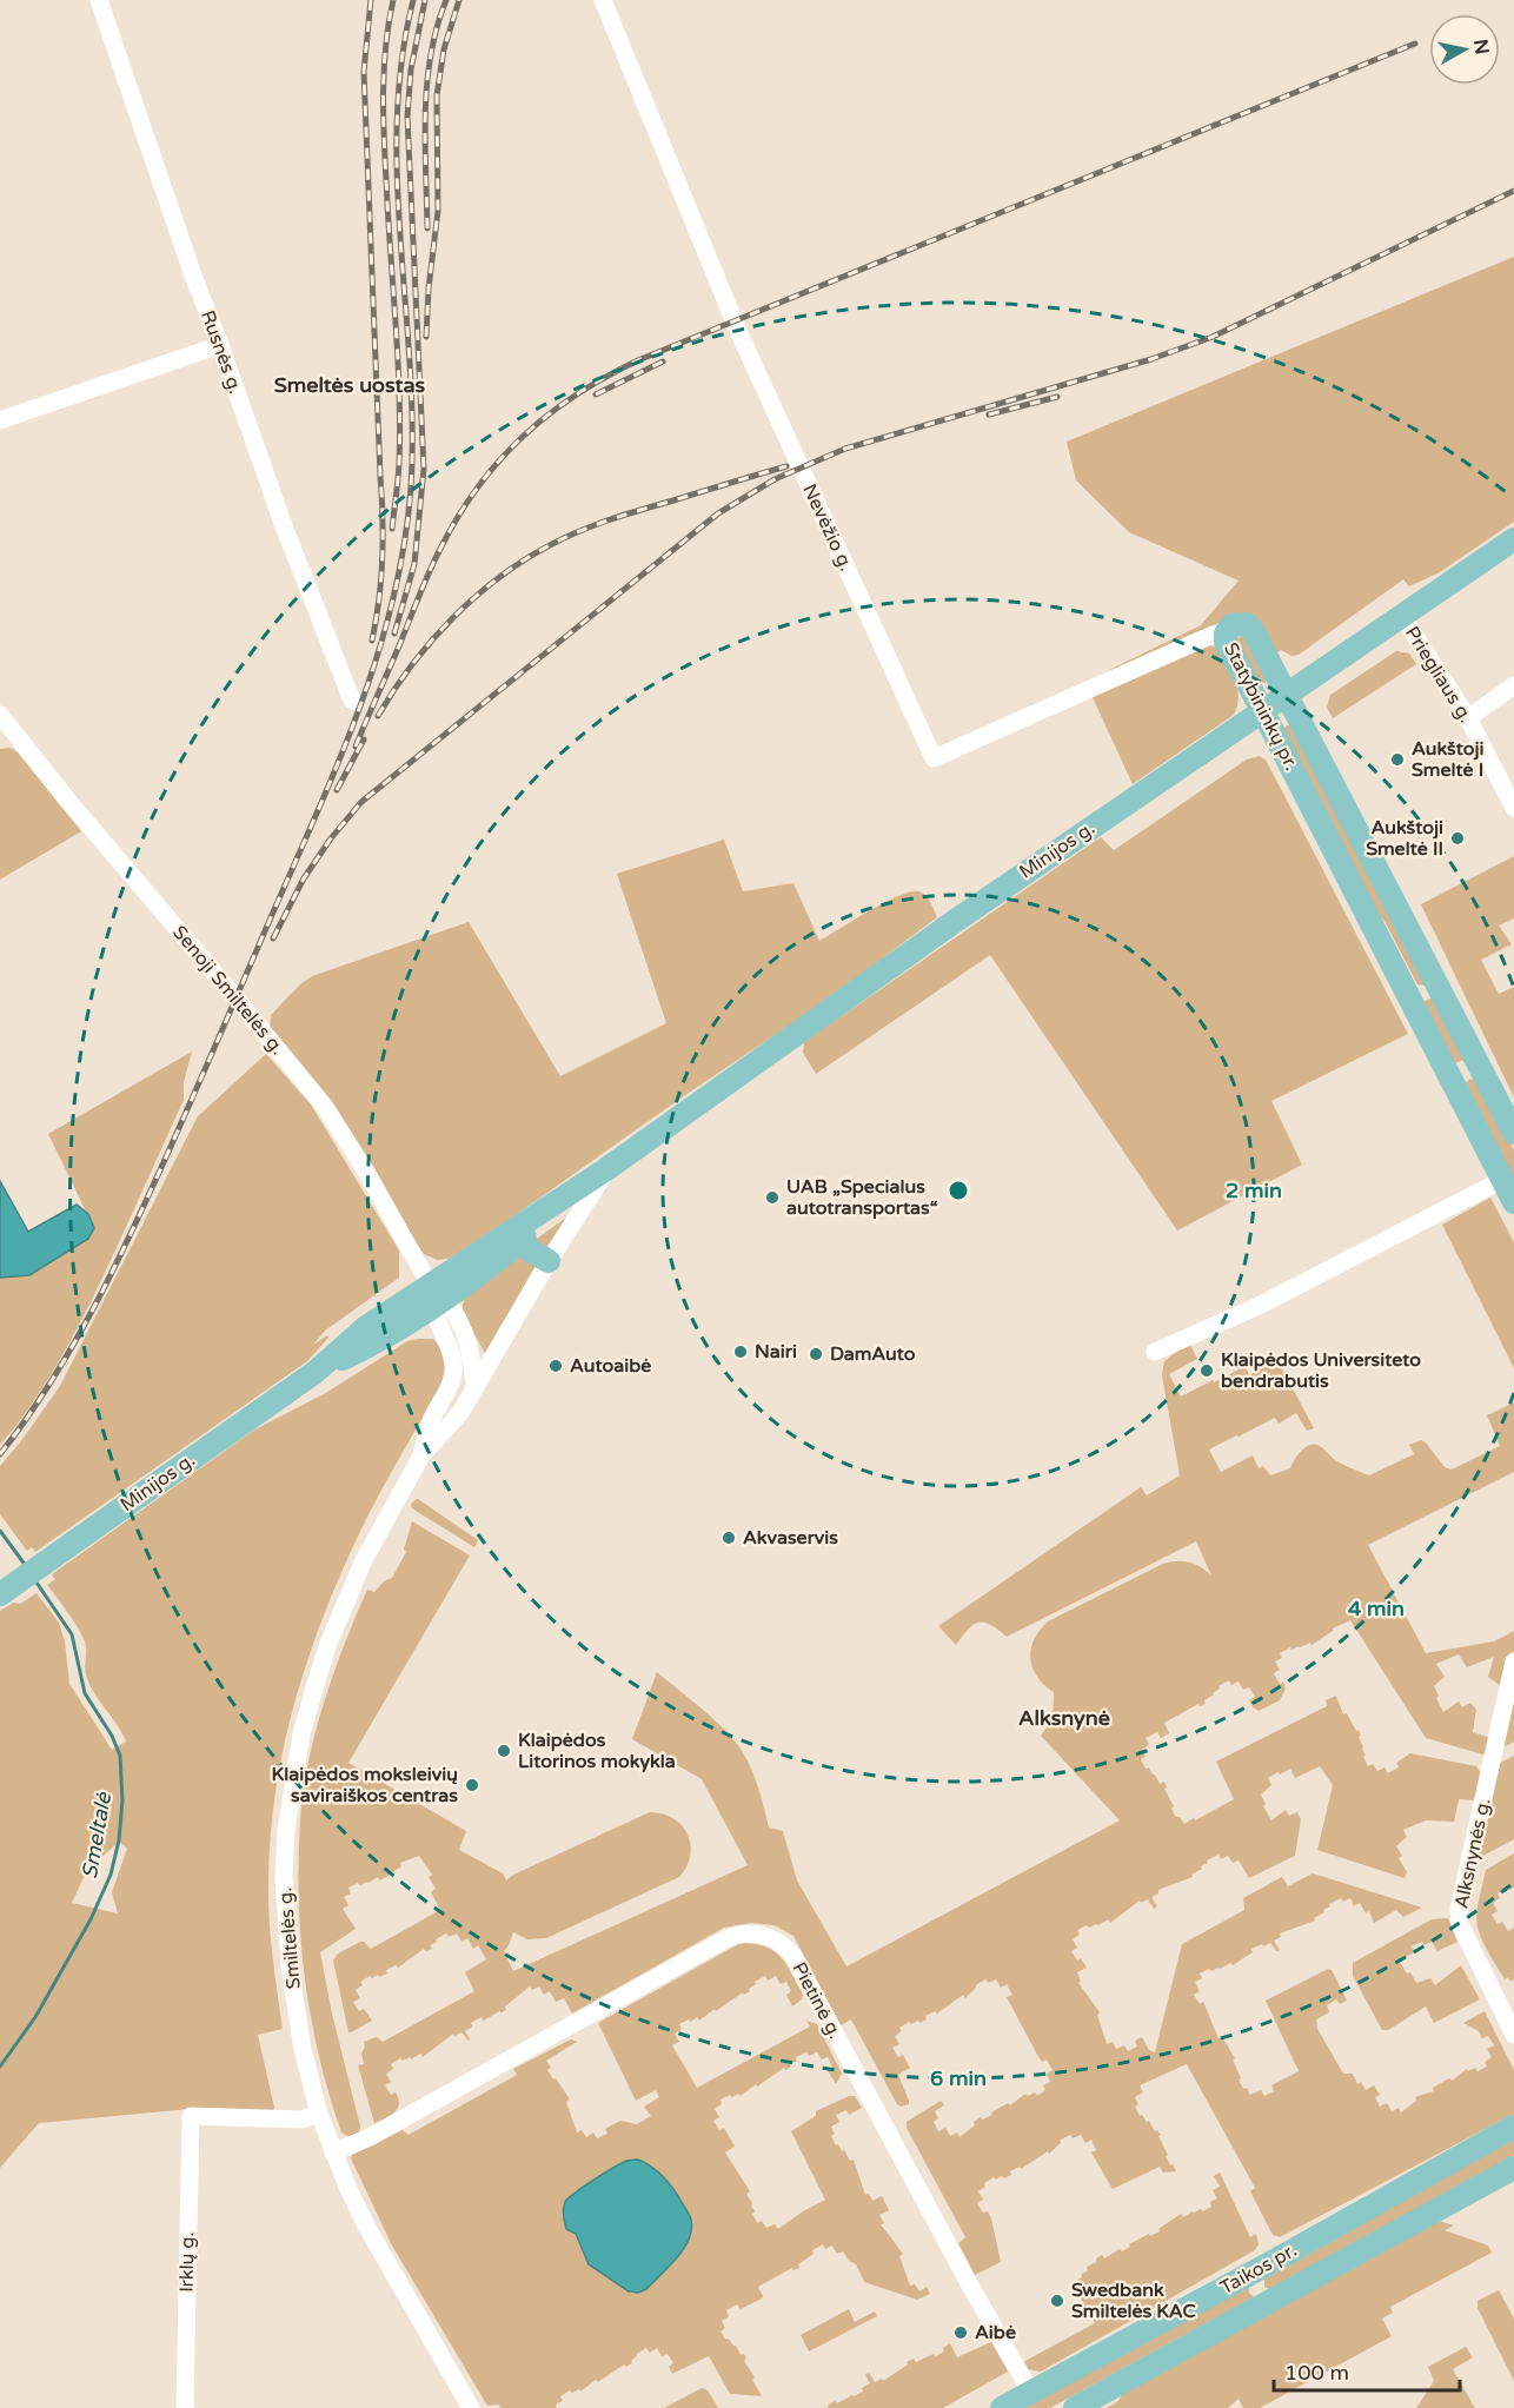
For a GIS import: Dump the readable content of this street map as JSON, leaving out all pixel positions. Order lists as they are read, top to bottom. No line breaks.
{"streets":{"main road":["Statybininkų pr.","Minijos g.","Taikos pr."],"street":["Rusnės g.","Nevėžio g.","Priegliaus g.","Senoji Smiltelės g.","Alksnynės g.","Smiltelės g.","Pietinė g.","Irklų g."]},"crossings":[["Nevėžio g.","Statybininkų pr."],["Priegliaus g.","Minijos g."],["Statybininkų pr.","Minijos g."],["Minijos g.","Senoji Smiltelės g."],["Smiltelės g.","Pietinė g."],["Smiltelės g.","Irklų g."],["Pietinė g.","Taikos pr."]],"districts":["Smeltės uostas","Alksnynė"],"water":["Smeltalė"],"places":["Aukštoji Smeltė I","Aukštoji Smeltė II","UAB „Specialus autotransportas“","Nairi","DamAuto","Autoaibė","Klaipėdos Universiteto bendrabutis","Akvaservis","Klaipėdos Litorinos mokykla","Klaipėdos moksleivių saviraiškos centras","Swedbank Smiltelės KAC","Aibė"],"scale_bar":"100 m","north":"right","rings":["2 min","4 min","6 min"]}
